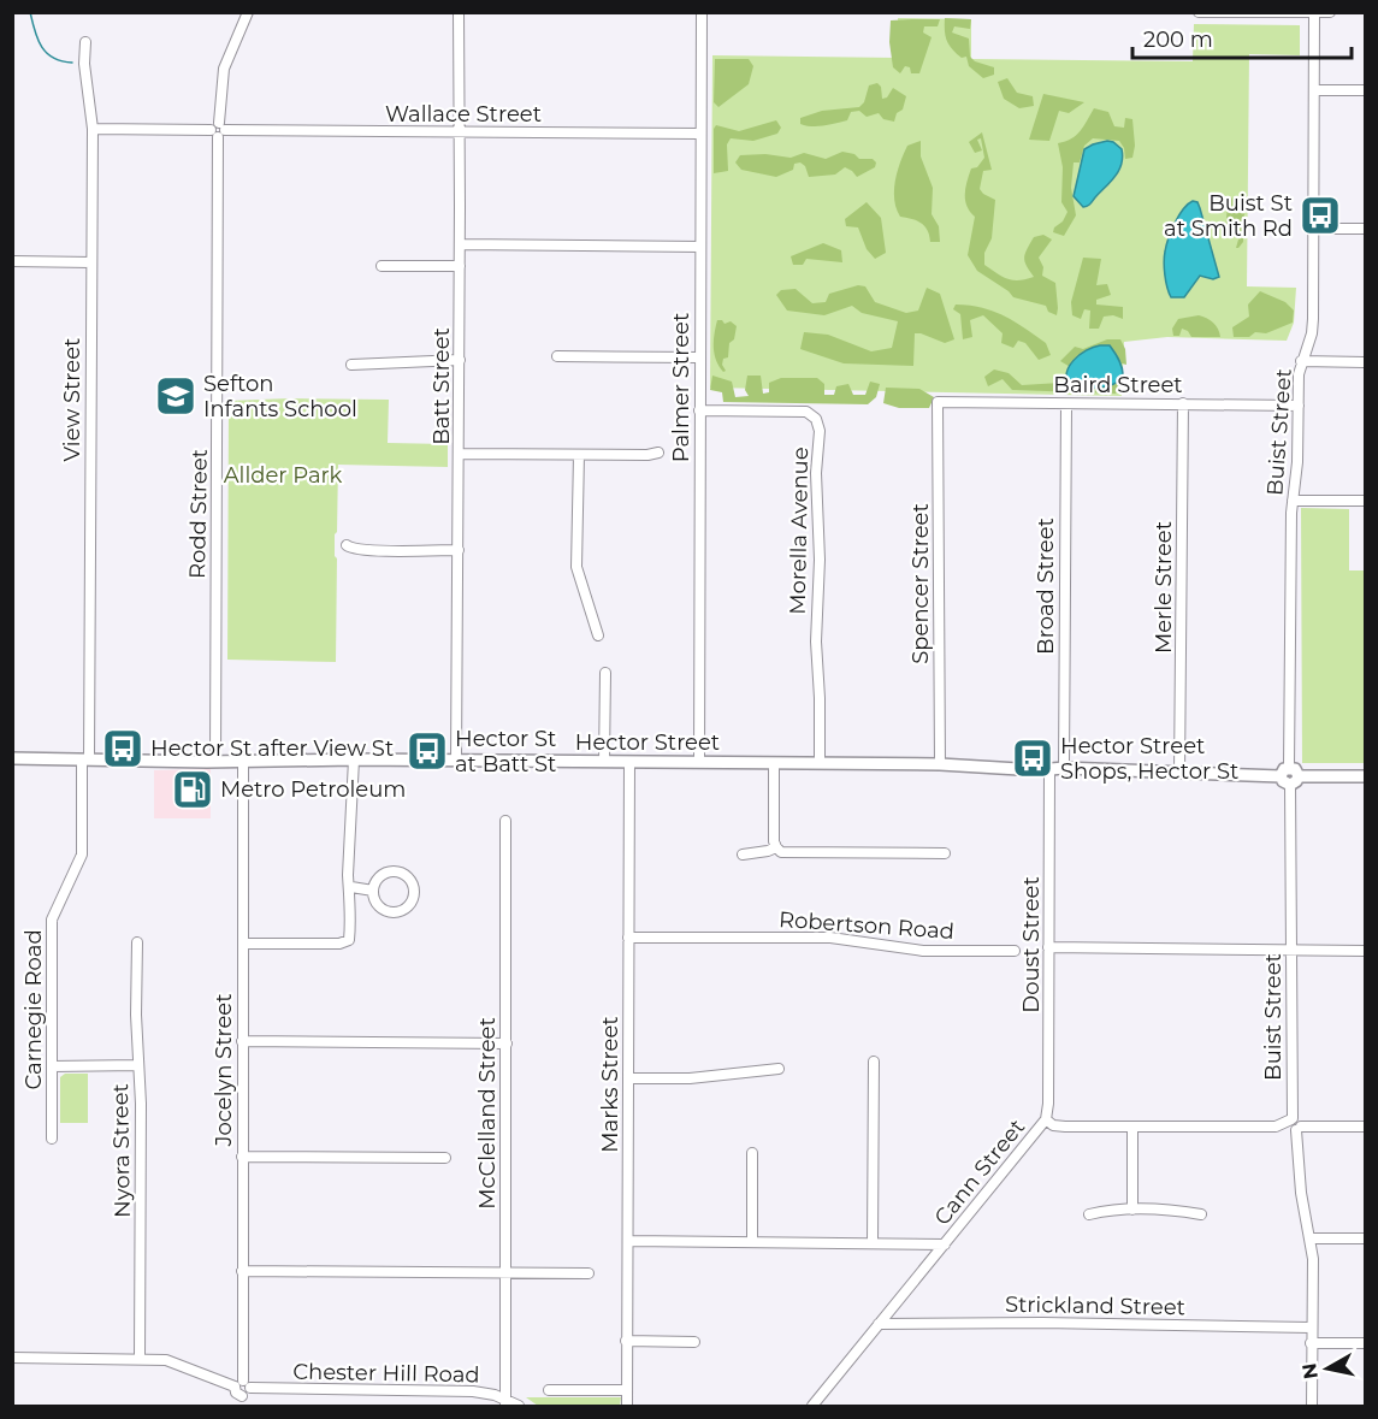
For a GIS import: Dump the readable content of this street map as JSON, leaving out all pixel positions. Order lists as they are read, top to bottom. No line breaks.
{"streets":{"main road":["Hector Street"],"street":["Wallace Street","Baird Street","Batt Street","Palmer Street","View Street","Buist Street","Rodd Street","Morella Avenue","Spencer Street","Broad Street","Merle Street","Robertson Road","Doust Street","Carnegie Road","Jocelyn Street","Marks Street","McClelland Street","Nyora Street","Cann Street","Strickland Street","Chester Hill Road"]},"crossings":[["Wallace Street","Batt Street"],["Wallace Street","Palmer Street"],["Wallace Street","View Street"],["Wallace Street","Rodd Street"],["Baird Street","Buist Street"],["Baird Street","Spencer Street"],["Baird Street","Broad Street"],["Baird Street","Merle Street"],["Batt Street","Hector Street"],["Palmer Street","Morella Avenue"],["Palmer Street","Hector Street"],["View Street","Hector Street"],["View Street","Carnegie Road"],["Buist Street","Hector Street"],["Buist Street","Cann Street"],["Rodd Street","Hector Street"],["Morella Avenue","Hector Street"],["Spencer Street","Hector Street"],["Broad Street","Hector Street"],["Merle Street","Hector Street"],["Hector Street","Doust Street"],["Hector Street","Carnegie Road"],["Hector Street","Jocelyn Street"],["Hector Street","Marks Street"],["Robertson Road","Marks Street"],["Doust Street","Cann Street"],["McClelland Street","Chester Hill Road"],["Cann Street","Strickland Street"]],"parks":["Allder Park"],"places":{"bus stop":["Buist St at Smith Rd","Hector St after View St","Hector St at Batt St","Hector Street Shops, Hector St"],"school or university":["Sefton Infants School"],"fuel station":["Metro Petroleum"]},"scale_bar":"200 m","north":"left"}
